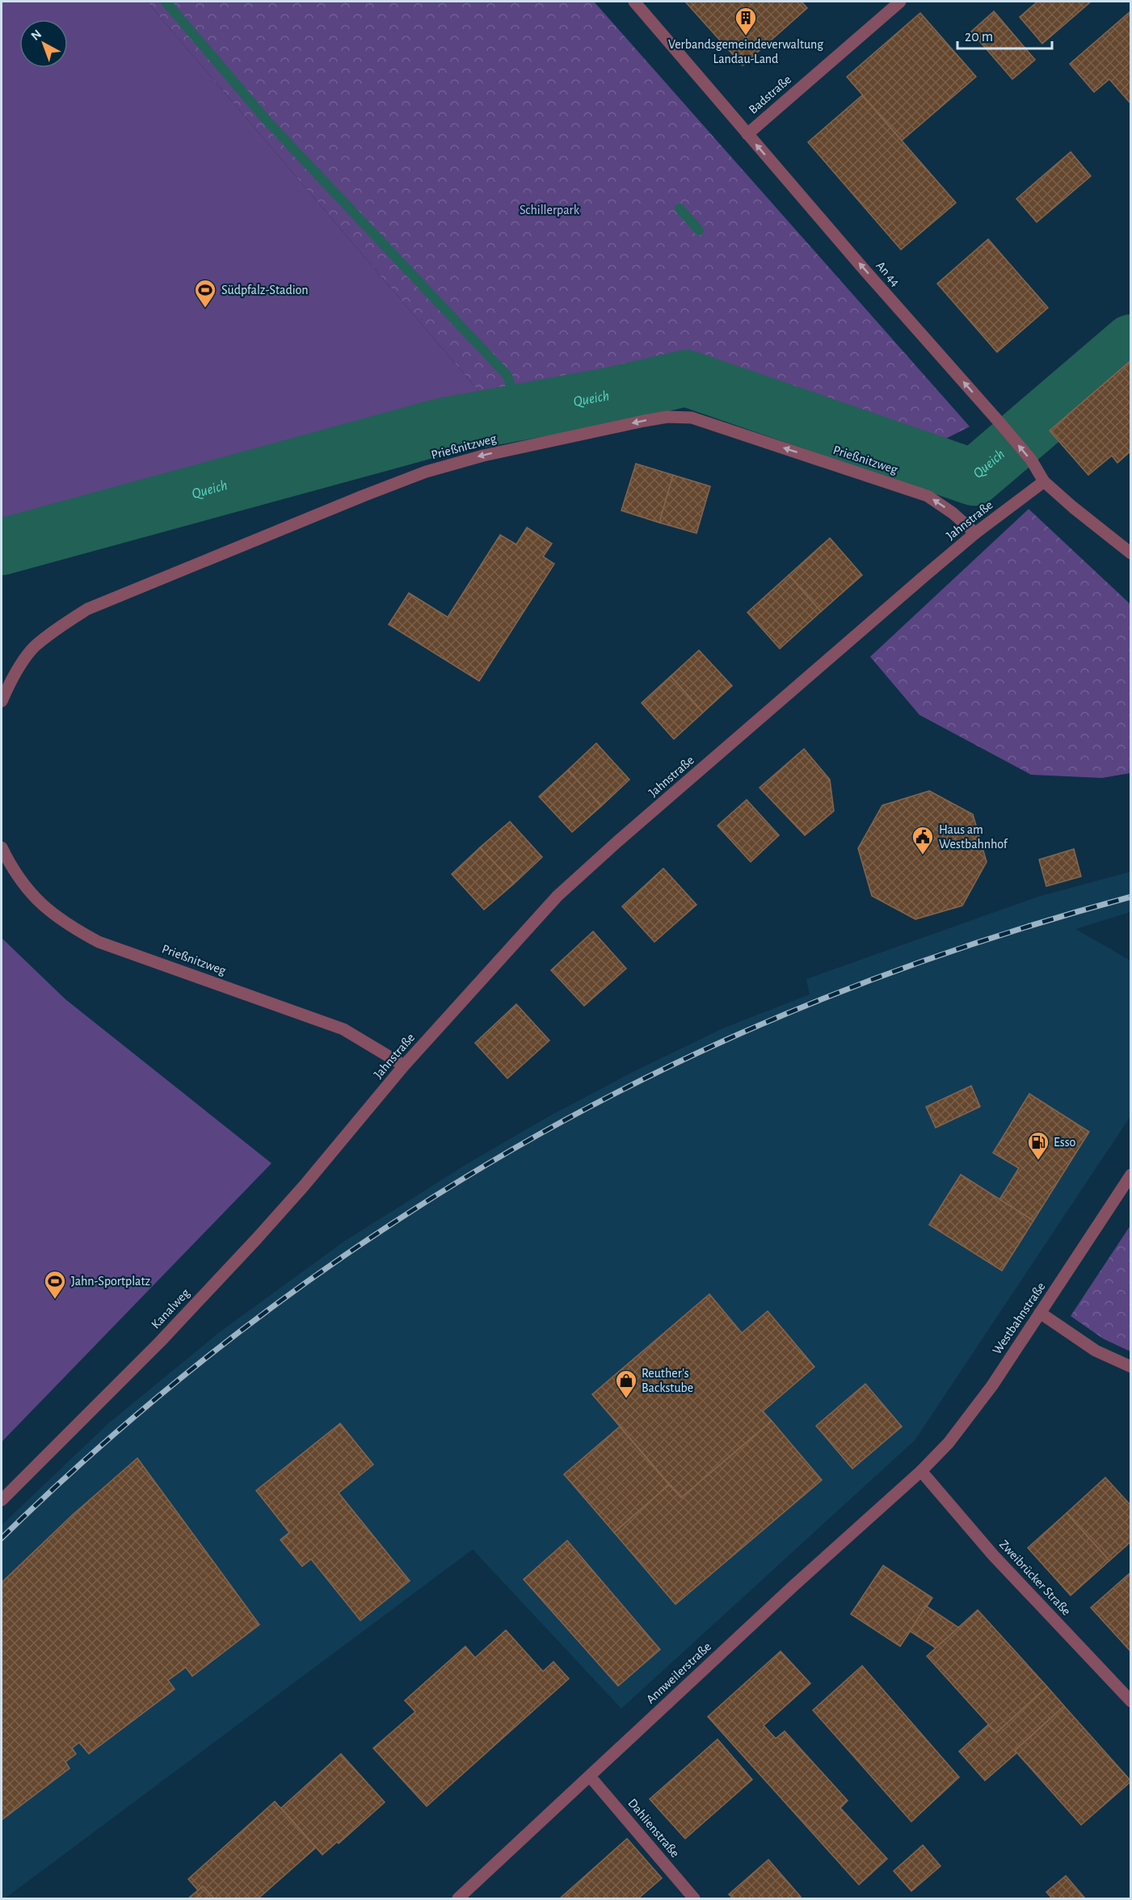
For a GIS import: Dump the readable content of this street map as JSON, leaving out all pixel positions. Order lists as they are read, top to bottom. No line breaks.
{"streets":{"street":["Badstraße","An 44","Prießnitzweg","Jahnstraße","Kanalweg","Westbahnstraße","Zweibrücker Straße","Annweilerstraße","Dahlienstraße"]},"crossings":[["Badstraße","An 44"],["An 44","Jahnstraße"],["Prießnitzweg","Jahnstraße"],["Jahnstraße","Kanalweg"],["Westbahnstraße","Zweibrücker Straße"],["Westbahnstraße","Annweilerstraße"],["Zweibrücker Straße","Annweilerstraße"],["Annweilerstraße","Dahlienstraße"]],"one_way":["An 44","Prießnitzweg"],"water":["Queich"],"parks":["Schillerpark"],"places":{"building":["Verbandsgemeindeverwaltung Landau-Land"],"sports":["Südpfalz-Stadion","Jahn-Sportplatz"],"public building":["Haus am Westbahnhof"],"fuel station":["Esso"],"shop":["Reuther's Backstube"]},"scale_bar":"20 m","north":"top left"}
